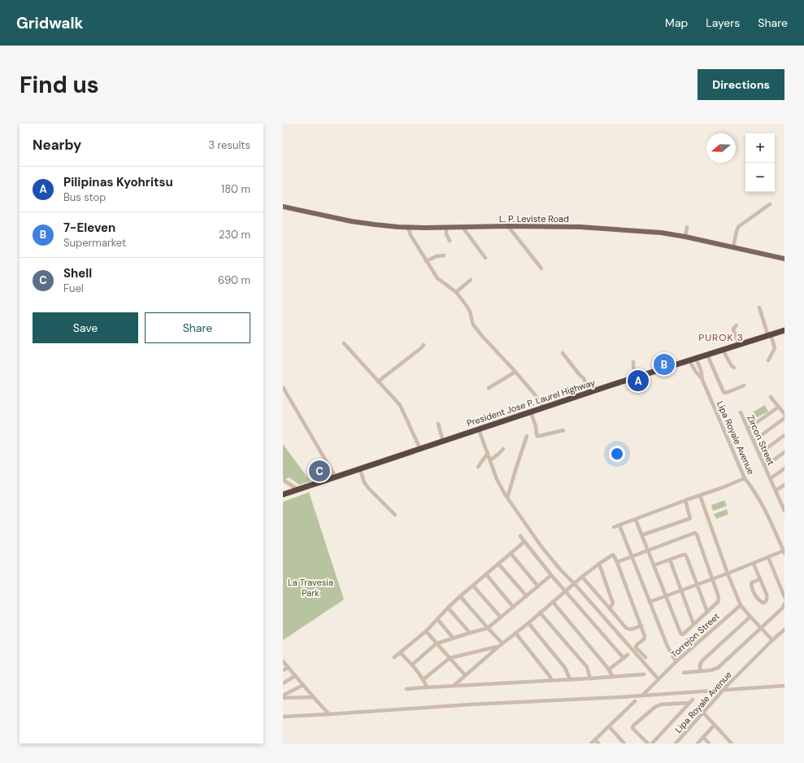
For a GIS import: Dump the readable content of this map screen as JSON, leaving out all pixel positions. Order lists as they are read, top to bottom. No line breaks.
{"streets":{"highway":["President Jose P. Laurel Highway"],"main road":["L. P. Leviste Road"],"street":["Lipa Royale Avenue","Zircon Street","Torrejon Street"]},"crossings":[["President Jose P. Laurel Highway","Lipa Royale Avenue"]],"districts":["PUROK 3"],"parks":["La Travesia Park"],"north":"left","page":{"header":"Gridwalk","nav":["Map","Layers","Share"],"buttons":["Directions",["Save","Share"]],"title":"Find us","heading":["Nearby","3 results"],"map_buttons":["+","−"],"list":[{"mark":"A","name":"Pilipinas Kyohritsu","note":"Bus stop","value":"180 m"},{"mark":"B","name":"7-Eleven","note":"Supermarket","value":"230 m"},{"mark":"C","name":"Shell","note":"Fuel","value":"690 m"}],"pins":["B","A","C"]}}
